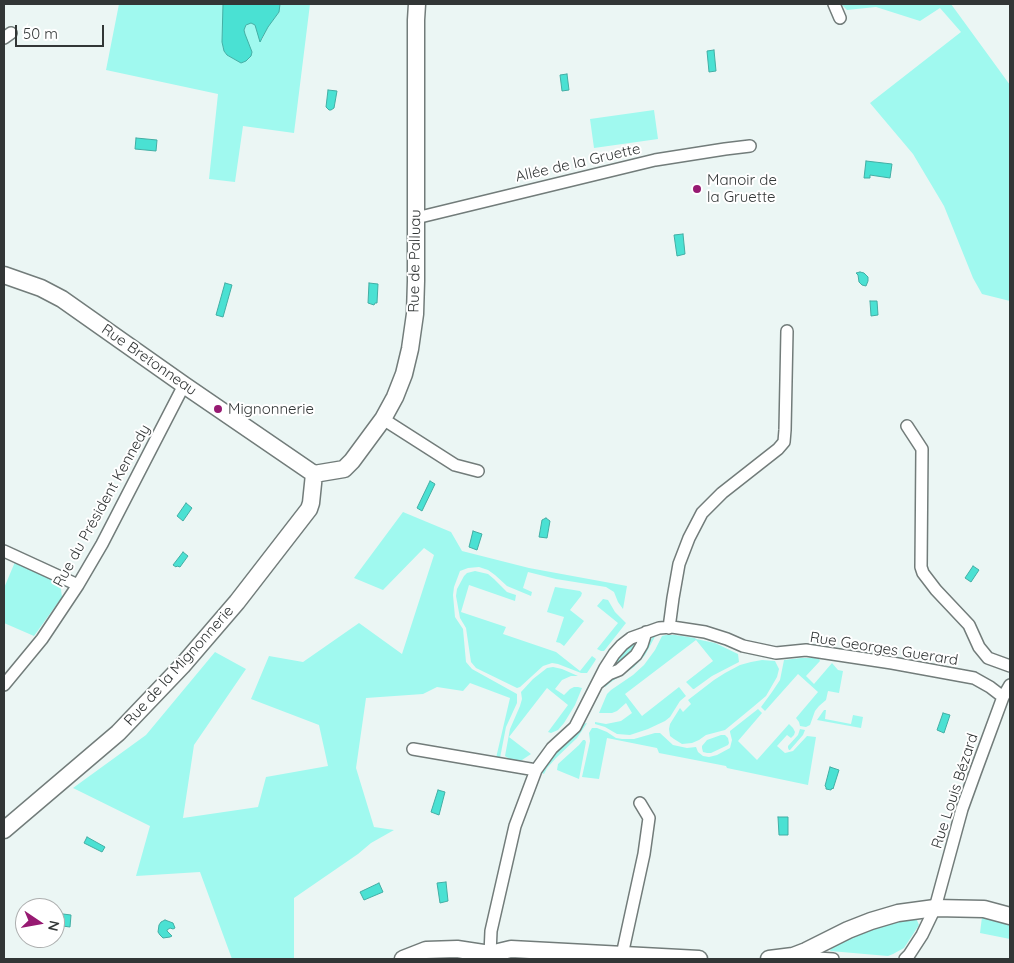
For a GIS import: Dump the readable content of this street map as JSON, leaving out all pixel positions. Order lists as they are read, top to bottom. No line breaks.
{"streets":{"street":["Allée de la Gruette","Rue de Palluau","Rue Bretonneau","Rue du Président Kennedy","Rue Georges Guerard","Rue de la Mignonnerie","Rue Louis Bézard"]},"crossings":[["Allée de la Gruette","Rue de Palluau"],["Rue de Palluau","Rue Bretonneau"],["Rue de Palluau","Rue de la Mignonnerie"],["Rue Bretonneau","Rue du Président Kennedy"],["Rue Bretonneau","Rue de la Mignonnerie"],["Rue Georges Guerard","Rue Louis Bézard"]],"places":["Manoir de la Gruette","Mignonnerie"],"scale_bar":"50 m","north":"right"}
